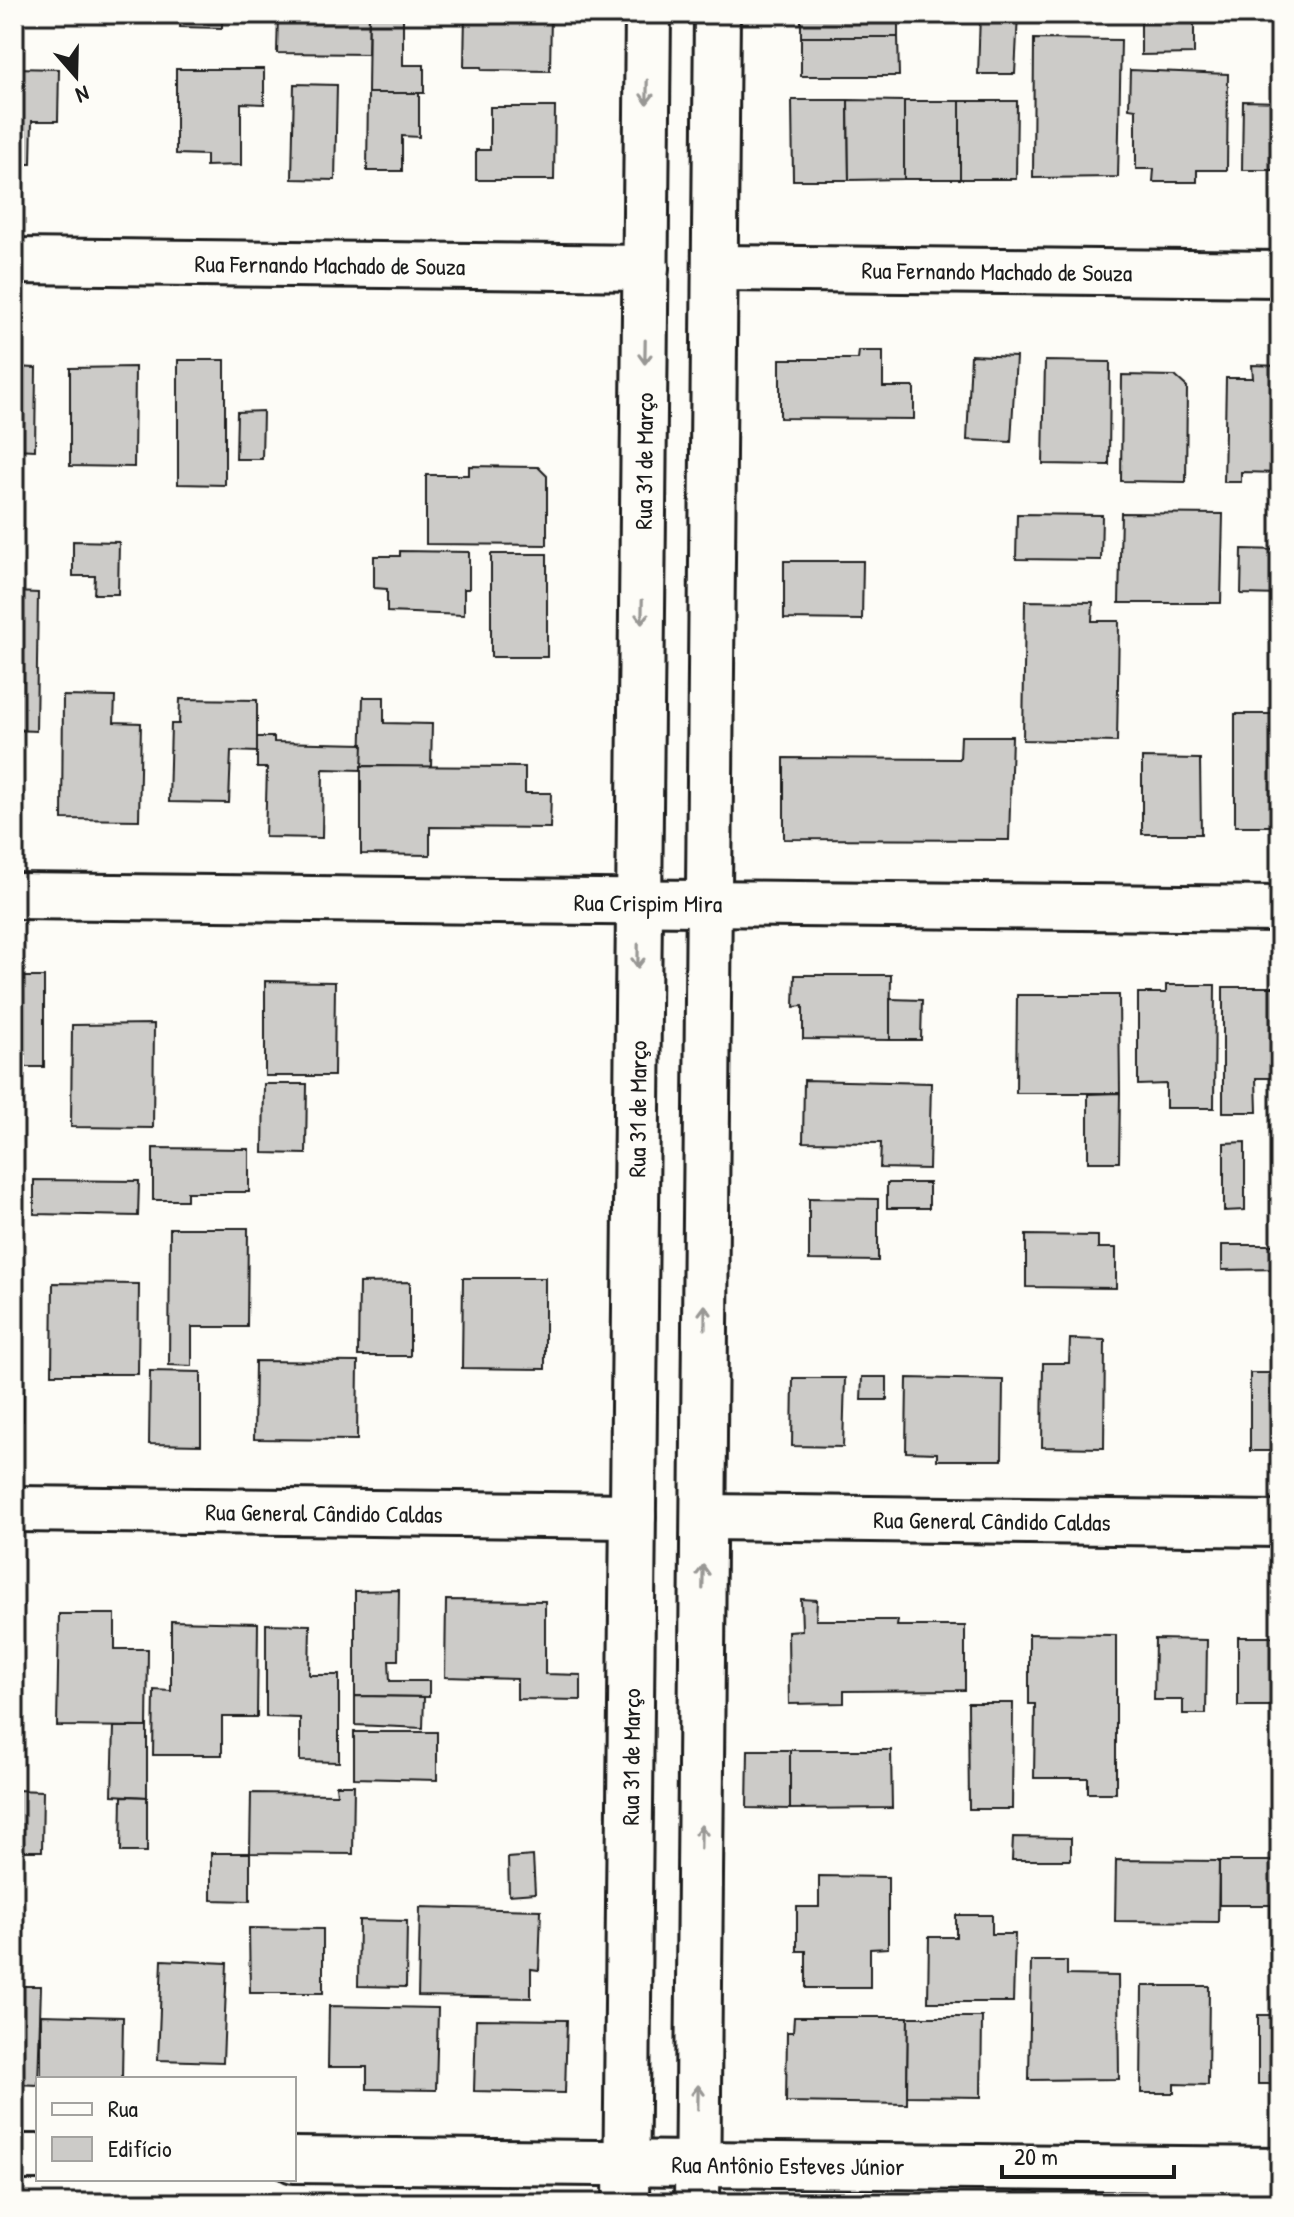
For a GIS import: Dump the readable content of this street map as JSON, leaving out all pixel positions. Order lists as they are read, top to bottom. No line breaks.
{"streets":{"street":["Rua Fernando Machado de Souza","Rua 31 de Março","Rua Crispim Mira","Rua General Cândido Caldas","Rua Antônio Esteves Júnior"]},"crossings":[["Rua Fernando Machado de Souza","Rua 31 de Março"],["Rua 31 de Março","Rua Crispim Mira"],["Rua 31 de Março","Rua General Cândido Caldas"],["Rua 31 de Março","Rua Antônio Esteves Júnior"]],"legend":["Rua","Edifício"],"scale_bar":"20 m","north":"bottom"}
